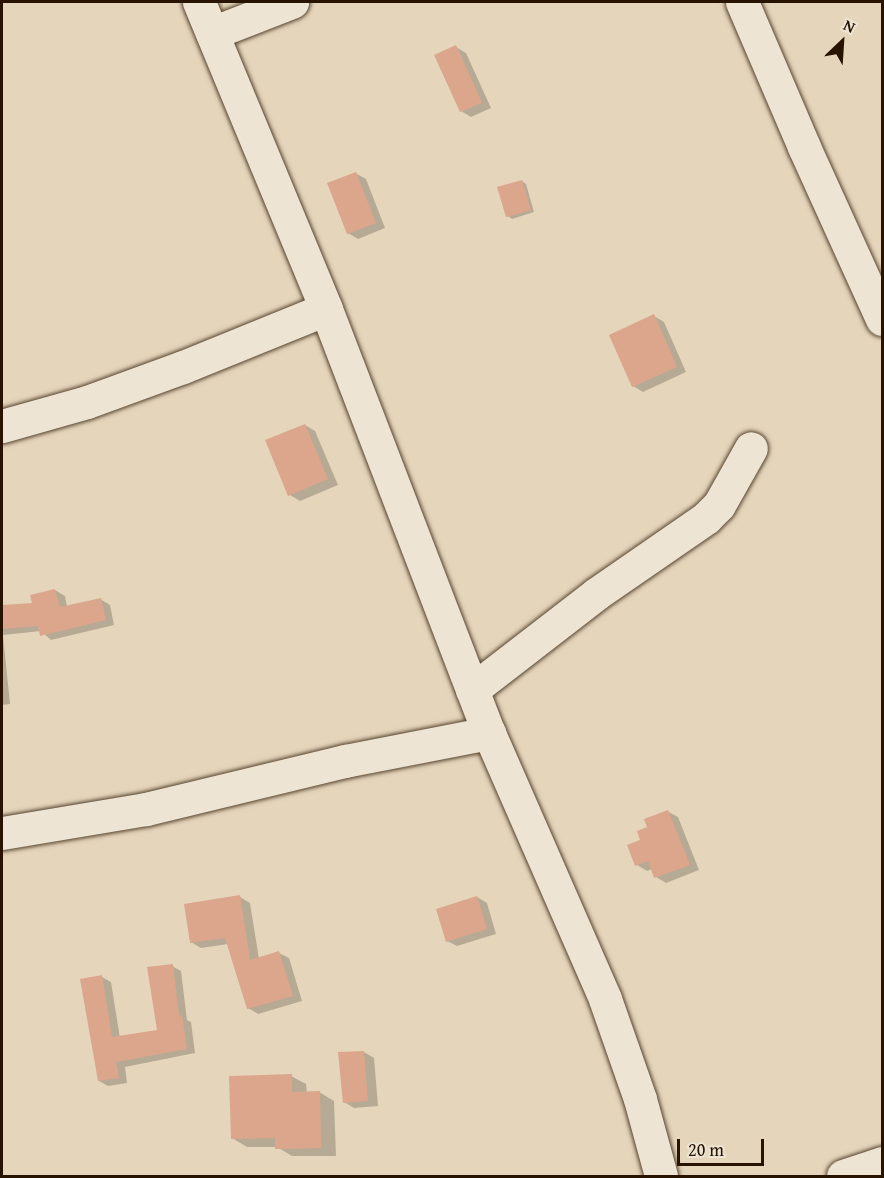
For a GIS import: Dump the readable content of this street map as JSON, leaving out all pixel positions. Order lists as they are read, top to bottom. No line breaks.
{"scale_bar":"20 m","north":"top right"}
